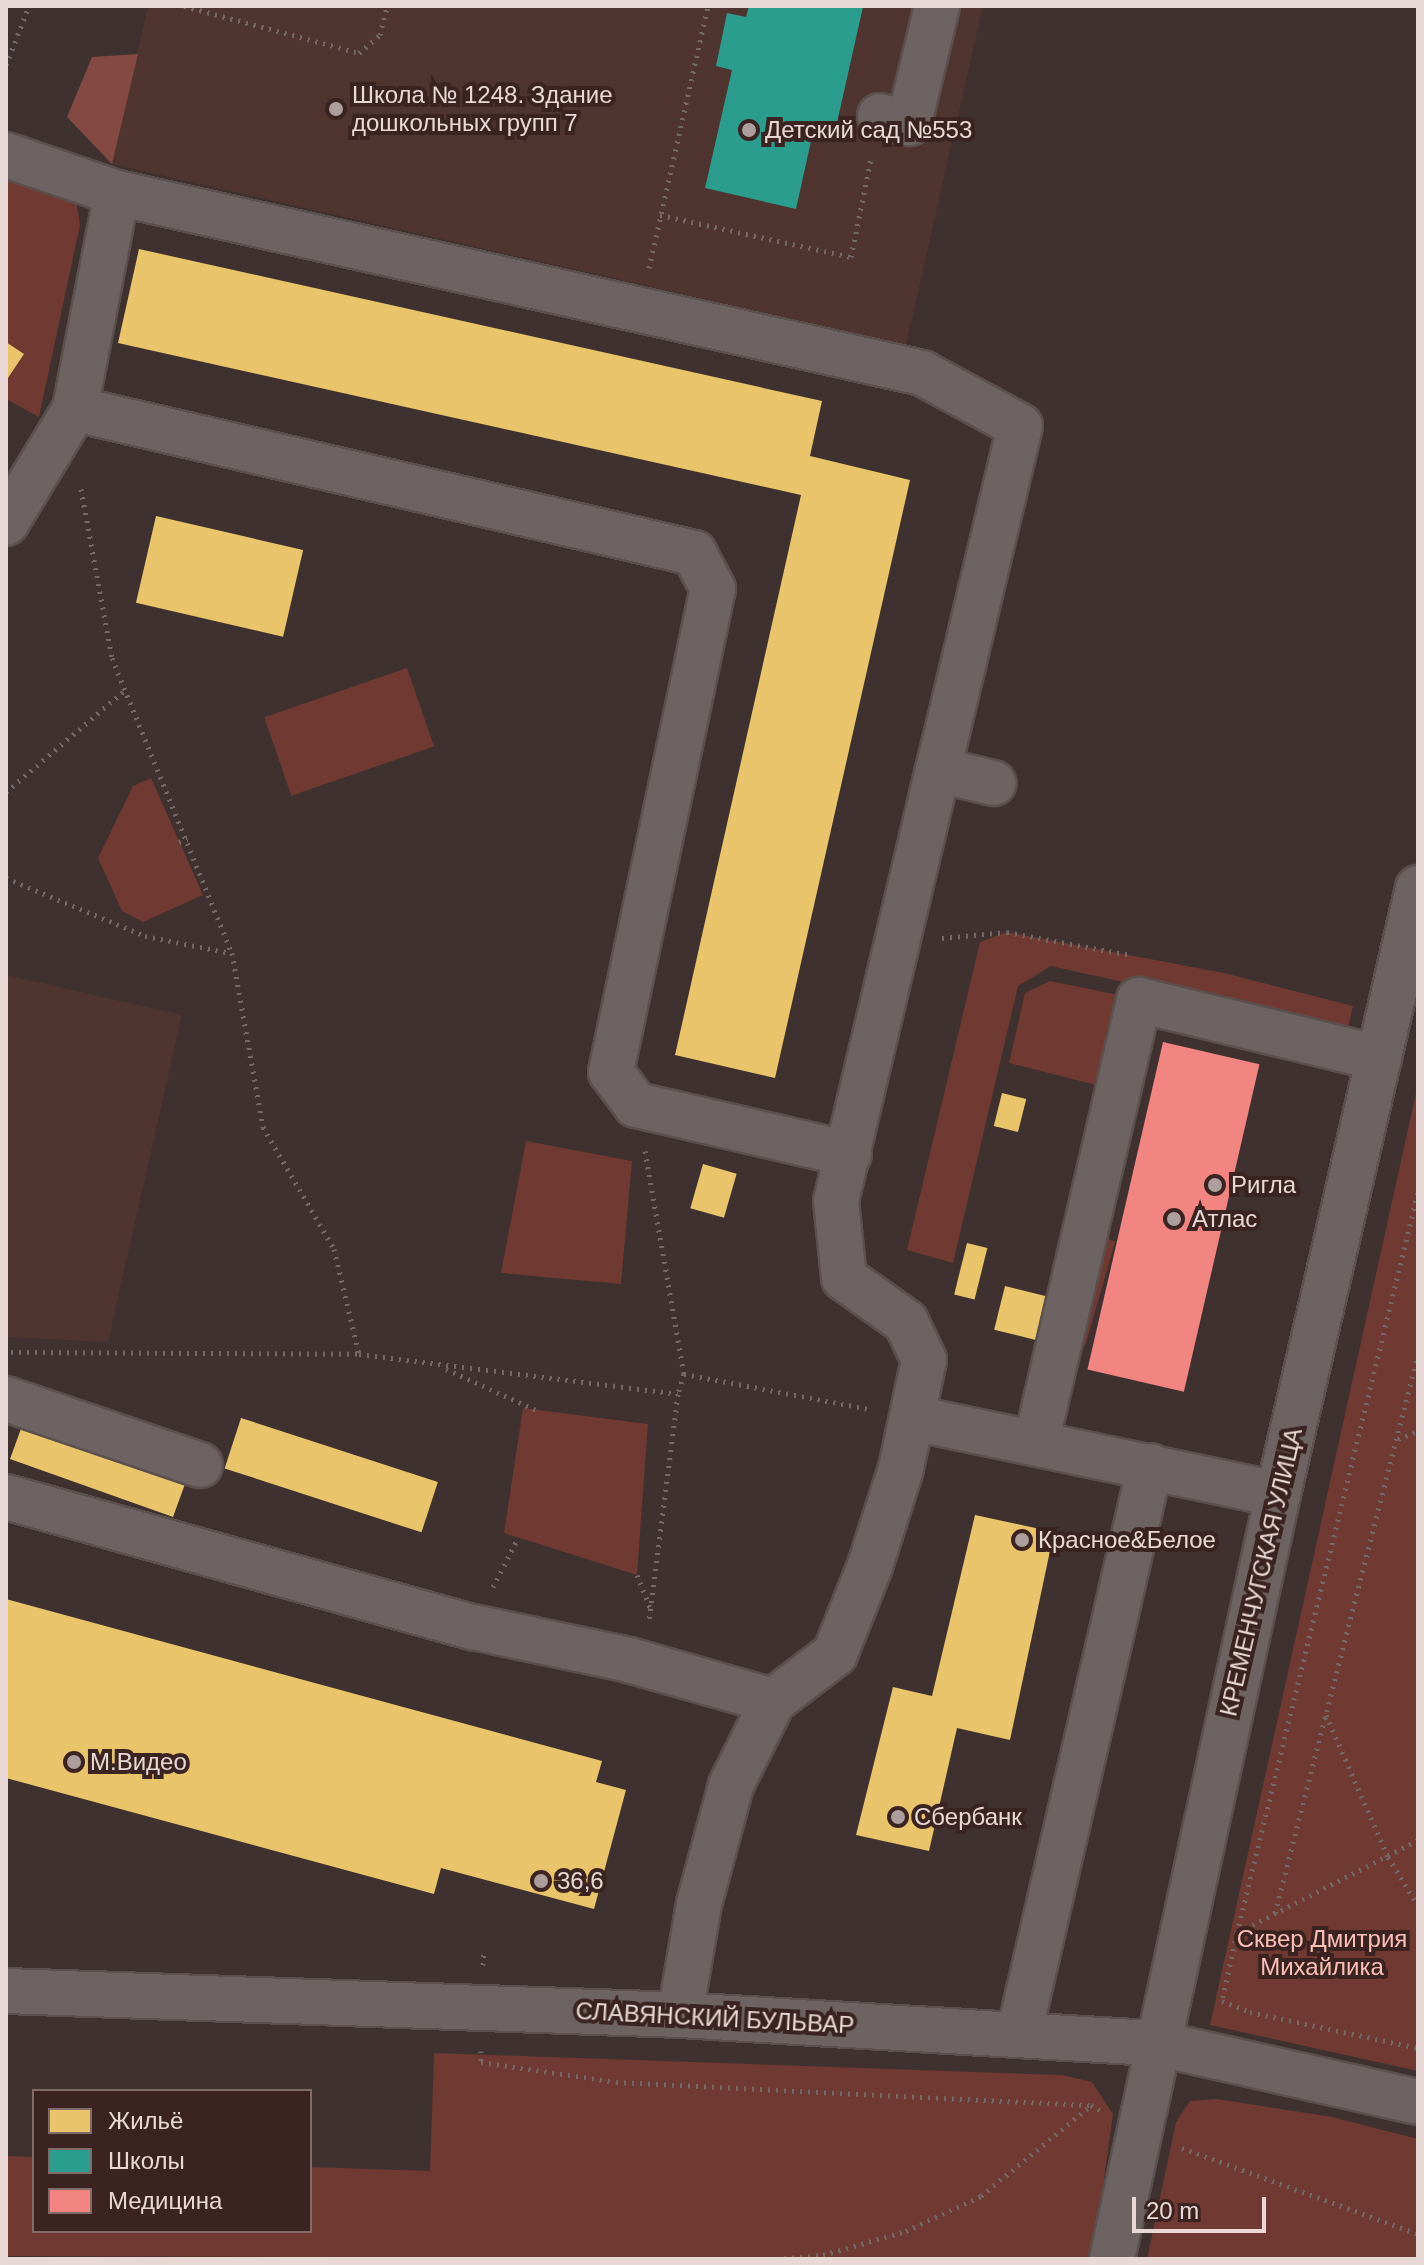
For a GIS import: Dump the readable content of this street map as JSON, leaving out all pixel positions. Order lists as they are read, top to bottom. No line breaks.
{"streets":{"street":["КРЕМЕНЧУГСКАЯ УЛИЦА","СЛАВЯНСКИЙ БУЛЬВАР"]},"crossings":[["КРЕМЕНЧУГСКАЯ УЛИЦА","СЛАВЯНСКИЙ БУЛЬВАР"]],"parks":["Сквер Дмитрия Михайлика"],"places":["Школа № 1248. Здание дошкольных групп 7","Детский сад №553","Ригла","Атлас","Красное&Белое","М.Видео","Сбербанк","36,6"],"legend":["Жильё","Школы","Медицина"],"scale_bar":"20 m"}
